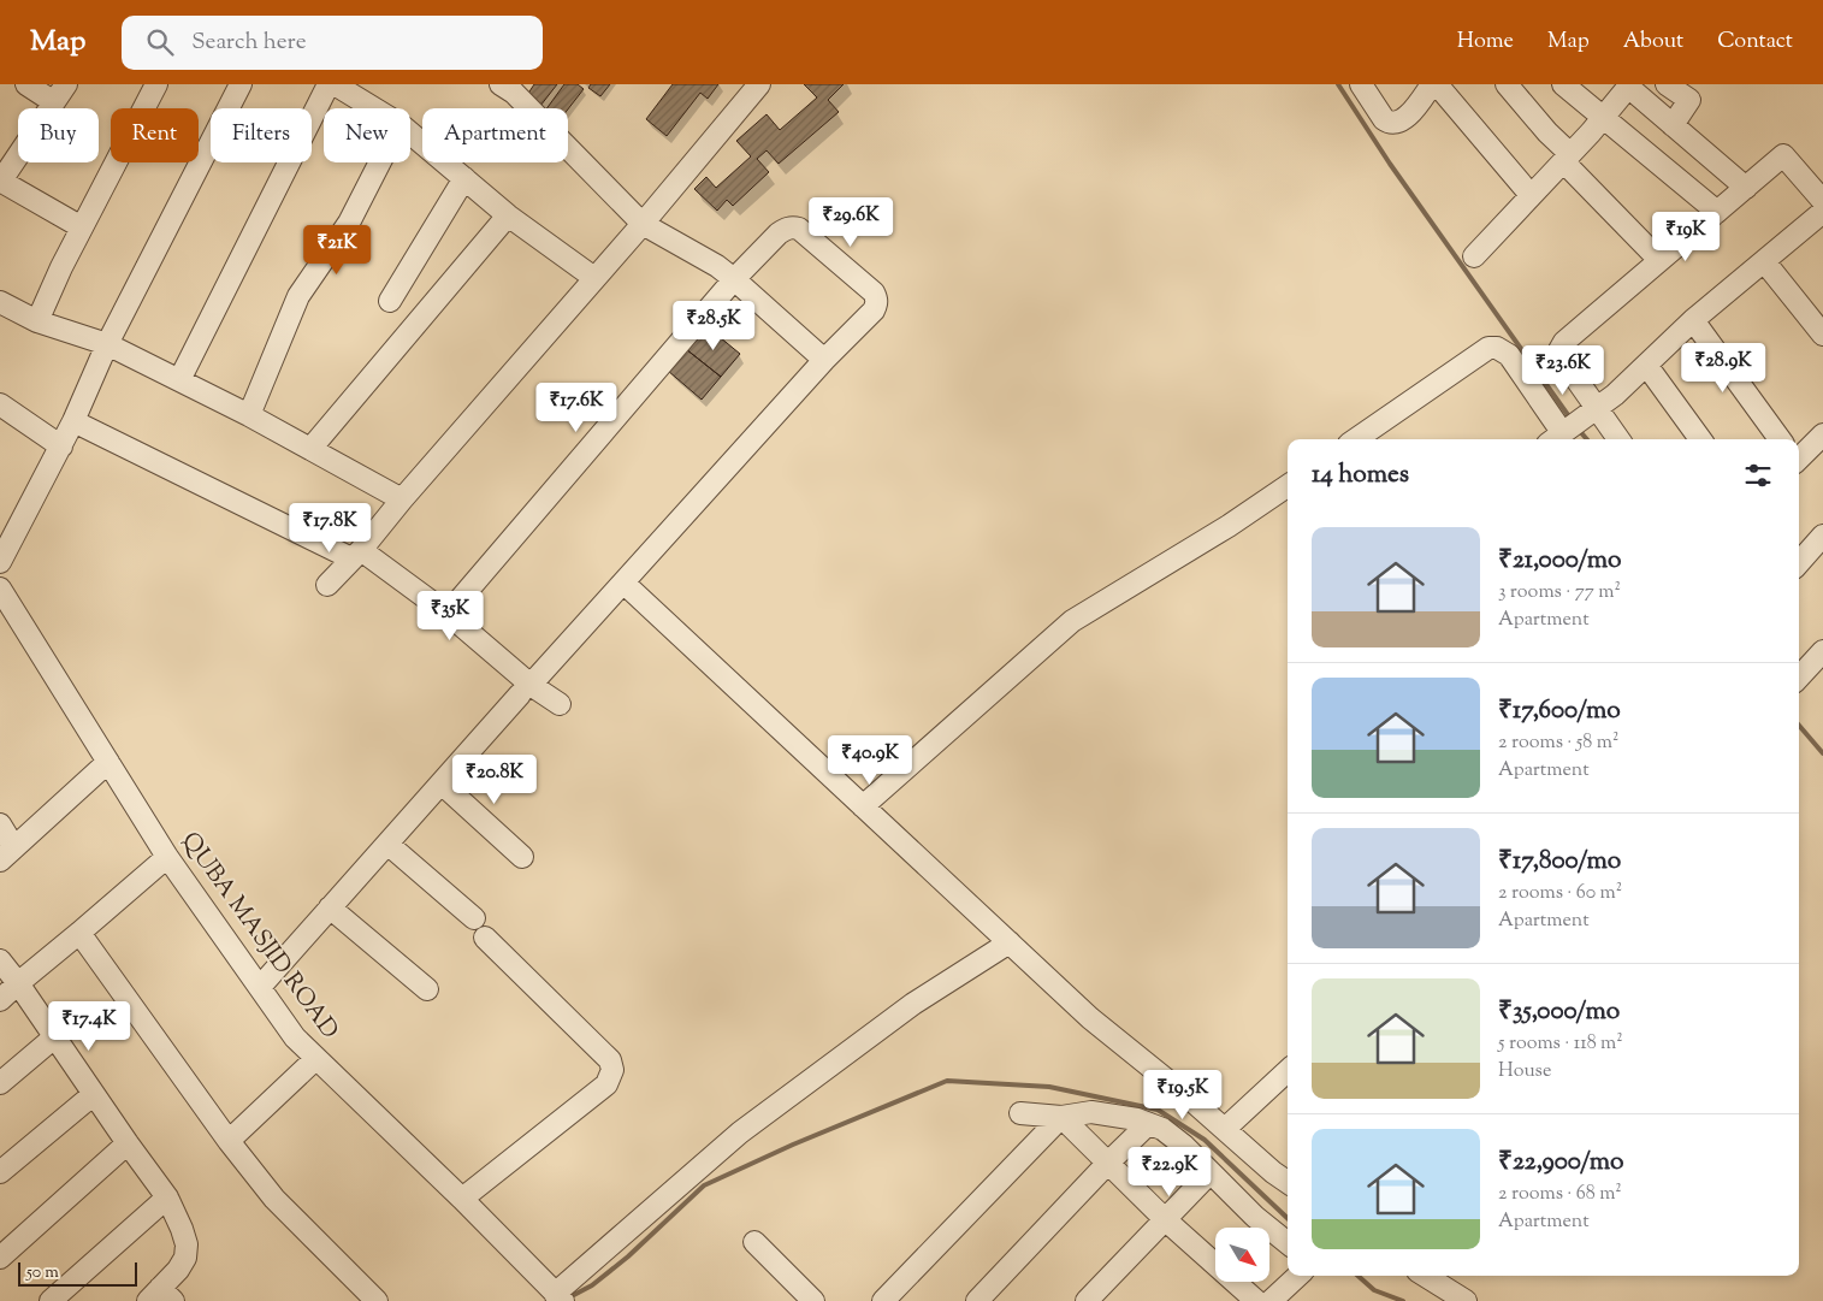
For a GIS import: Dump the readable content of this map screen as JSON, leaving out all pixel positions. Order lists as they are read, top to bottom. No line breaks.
{"streets":{"street":["QUBA MASJID ROAD"]},"scale_bar":"50 m","north":"bottom right","page":{"header":"Map","search":"Search here","nav":["Home","Map","About","Contact"],"chip":["Buy","Rent","Filters","New","Apartment"],"price":["₹29.6K","₹19K","₹21K","₹28.5K","₹28.9K","₹23.6K","₹17.6K","₹17.8K","₹35K","₹40.9K","₹20.8K","₹17.4K","₹19.5K","₹22.9K"],"heading":"14 homes","list":[{"name":"₹21,000/mo","note":"3 rooms · 77 m² · Apartment"},{"name":"₹17,600/mo","note":"2 rooms · 58 m² · Apartment"},{"name":"₹17,800/mo","note":"2 rooms · 60 m² · Apartment"},{"name":"₹35,000/mo","note":"5 rooms · 118 m² · House"},{"name":"₹22,900/mo","note":"2 rooms · 68 m² · Apartment"}],"scale":"50 m"}}
